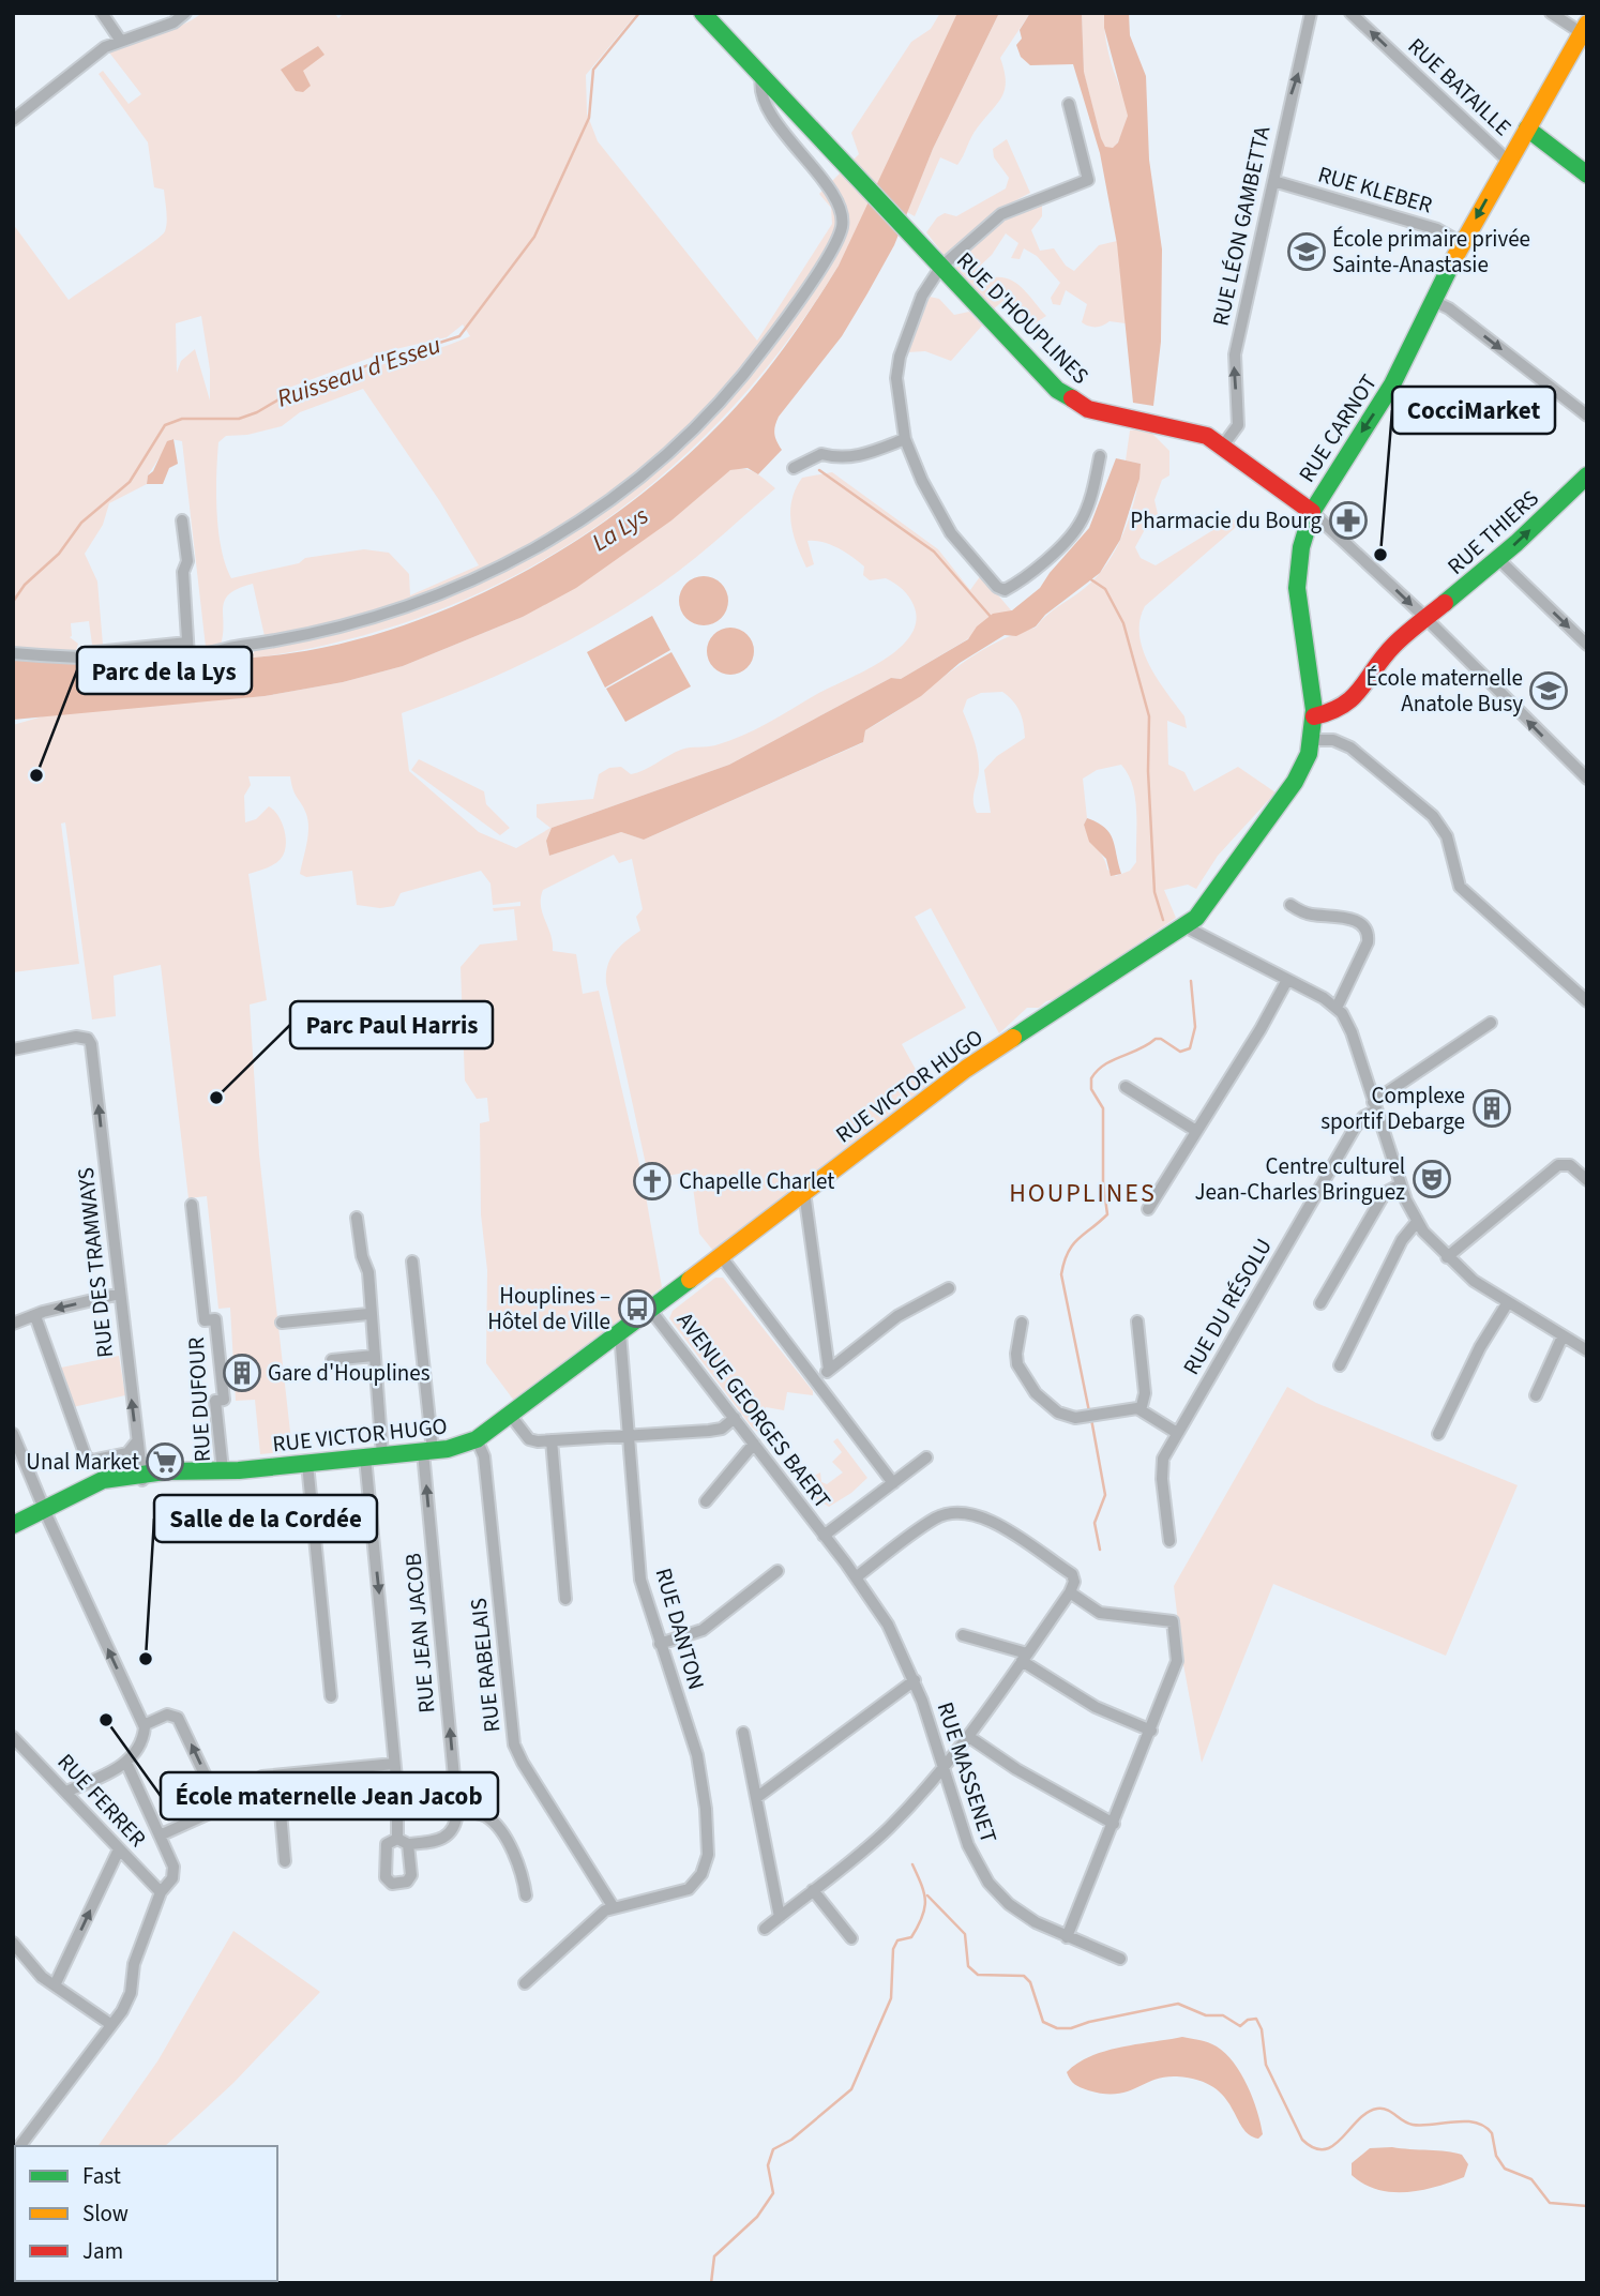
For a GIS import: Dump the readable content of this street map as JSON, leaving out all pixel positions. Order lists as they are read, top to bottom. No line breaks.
{"streets":{"main road":["RUE D'HOUPLINES","RUE CARNOT","RUE THIERS","RUE VICTOR HUGO"],"street":["RUE BATAILLE","RUE KLEBER","RUE LÉON GAMBETTA","RUE DES TRAMWAYS","RUE DU RÉSOLU","RUE DUFOUR","AVENUE GEORGES BAERT","RUE DANTON","RUE JEAN JACOB","RUE RABELAIS","RUE MASSENET","RUE FERRER"]},"crossings":[["RUE BATAILLE","RUE CARNOT"],["RUE KLEBER","RUE LÉON GAMBETTA"],["RUE KLEBER","RUE CARNOT"],["RUE LÉON GAMBETTA","RUE D'HOUPLINES"],["RUE D'HOUPLINES","RUE CARNOT"],["RUE CARNOT","RUE THIERS"],["RUE CARNOT","RUE VICTOR HUGO"],["RUE VICTOR HUGO","RUE DES TRAMWAYS"],["RUE VICTOR HUGO","RUE DUFOUR"],["RUE VICTOR HUGO","AVENUE GEORGES BAERT"],["RUE VICTOR HUGO","RUE DANTON"],["RUE VICTOR HUGO","RUE JEAN JACOB"],["RUE VICTOR HUGO","RUE RABELAIS"],["AVENUE GEORGES BAERT","RUE MASSENET"],["RUE DANTON","RUE RABELAIS"]],"one_way":["RUE BATAILLE","RUE LÉON GAMBETTA","RUE CARNOT","RUE DES TRAMWAYS"],"districts":["HOUPLINES"],"water":["Ruisseau d'Esseu","La Lys"],"places":{"school or university":["École primaire privée Sainte-Anastasie","École maternelle Anatole Busy"],"pharmacy":["Pharmacie du Bourg"],"other":["CocciMarket","Parc de la Lys","Parc Paul Harris","Salle de la Cordée","École maternelle Jean Jacob"],"building":["Complexe sportif Debarge","Gare d'Houplines"],"theatre":["Centre culturel Jean-Charles Bringuez"],"church":["Chapelle Charlet"],"bus stop":["Houplines – Hôtel de Ville"],"supermarket":["Unal Market"]},"legend":["Fast","Slow","Jam"]}
